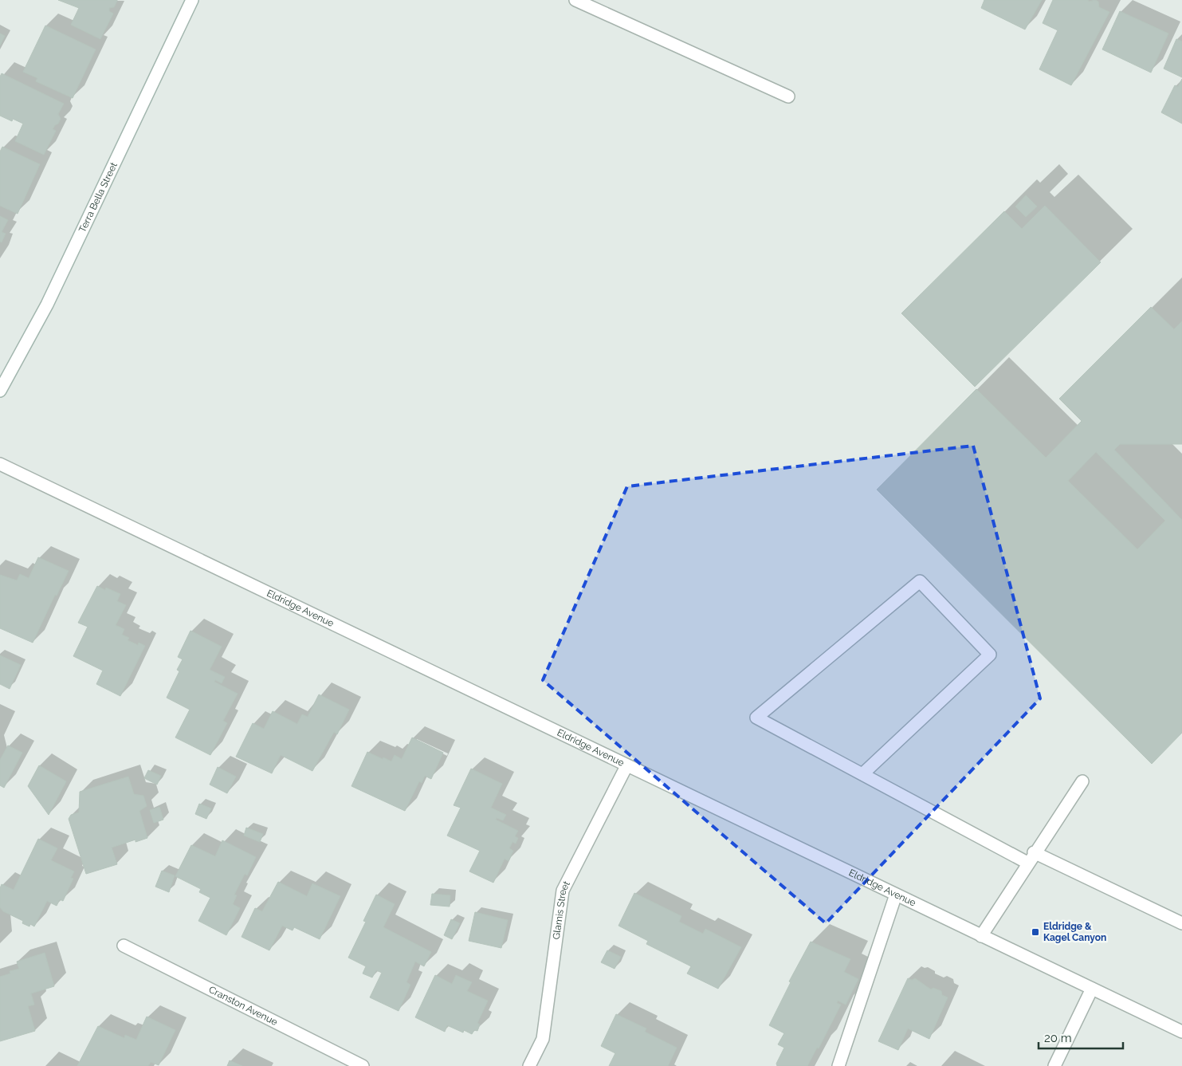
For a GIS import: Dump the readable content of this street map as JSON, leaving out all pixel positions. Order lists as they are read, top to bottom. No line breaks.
{"streets":{"street":["Terra Bella Street","Eldridge Avenue","Glamis Street","Cranston Avenue"]},"crossings":[["Eldridge Avenue","Glamis Street"]],"places":{"transit":["Eldridge & Kagel Canyon"]},"scale_bar":"20 m"}
